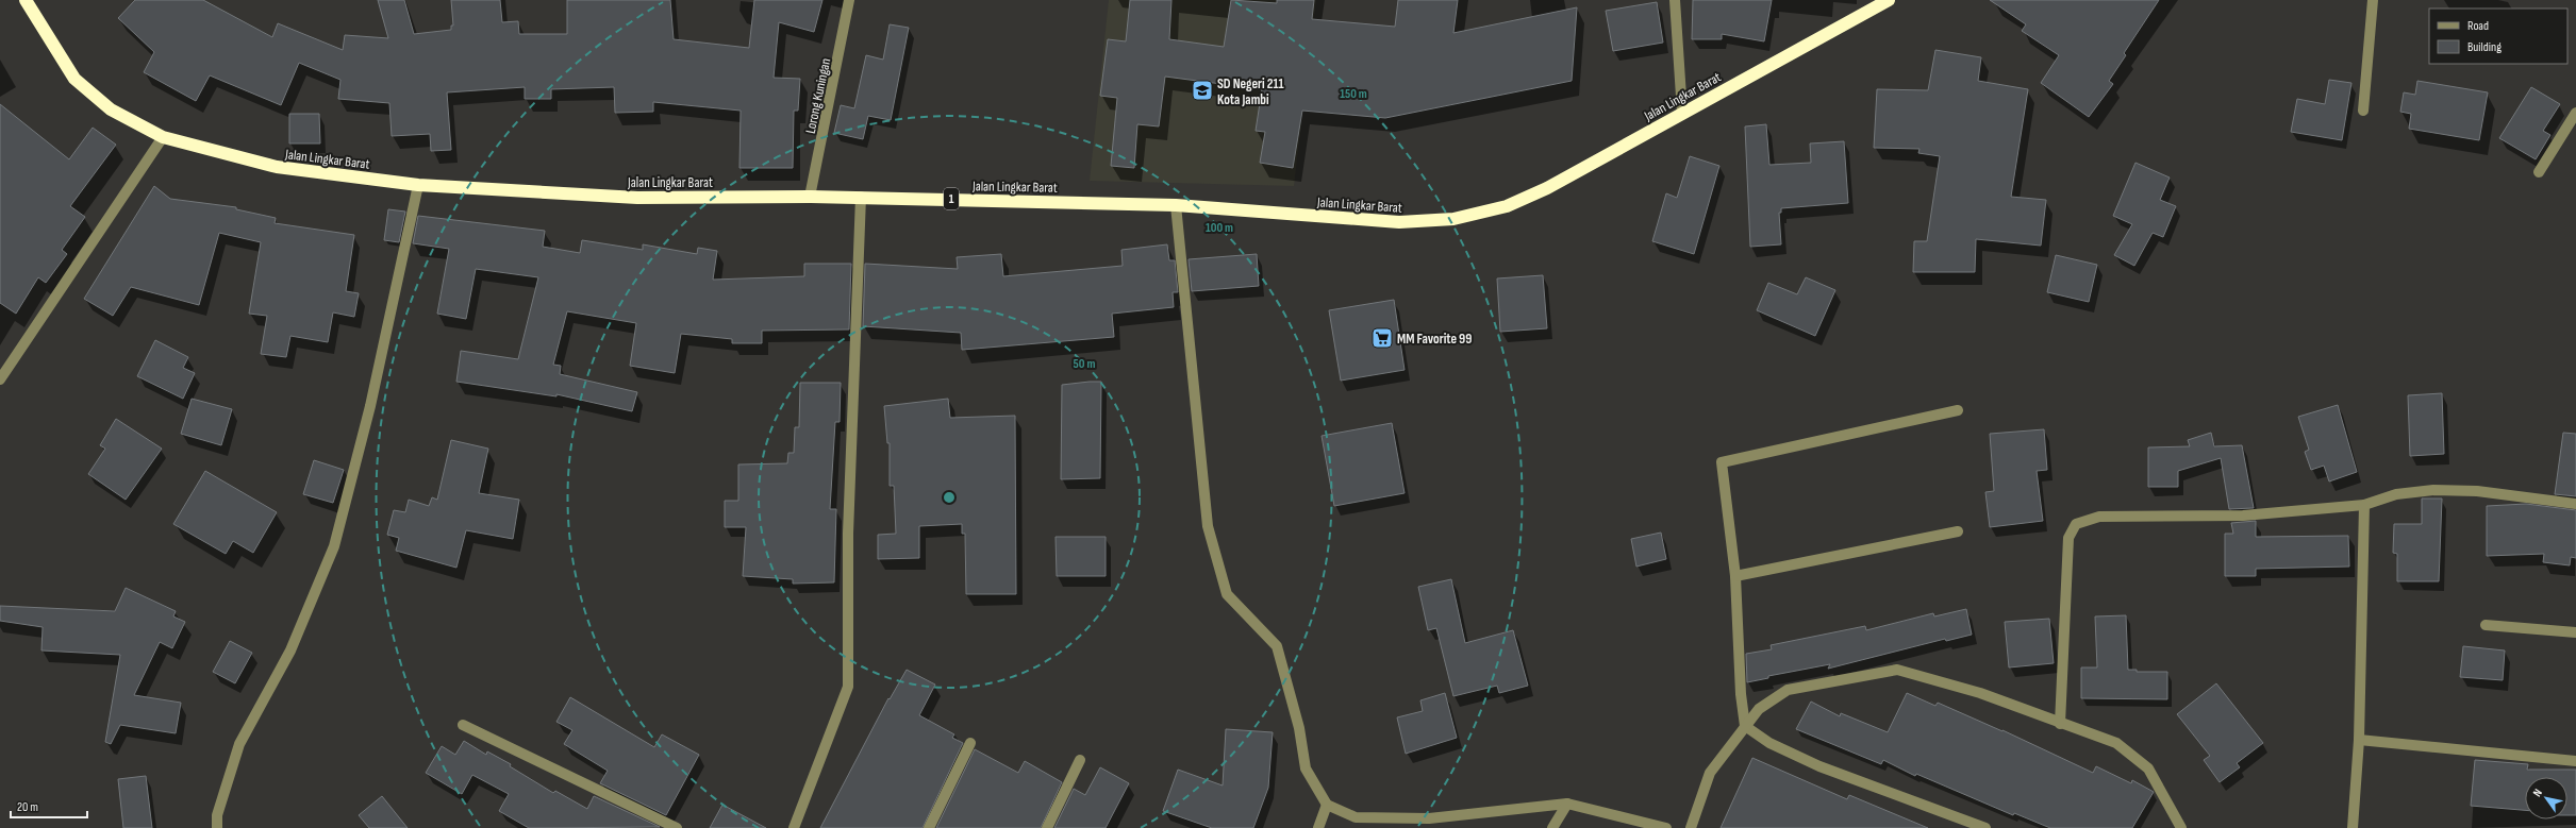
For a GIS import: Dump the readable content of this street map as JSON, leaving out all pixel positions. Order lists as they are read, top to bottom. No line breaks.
{"streets":{"highway":["Jalan Lingkar Barat","1"],"street":["Lorong Kuningan"]},"crossings":[["Lorong Kuningan","Jalan Lingkar Barat"]],"places":{"school or university":["SD Negeri 211 Kota Jambi"],"supermarket":["MM Favorite 99"]},"legend":["Road","Building"],"scale_bar":"20 m","north":"top left","rings":["150 m","100 m","50 m"]}
